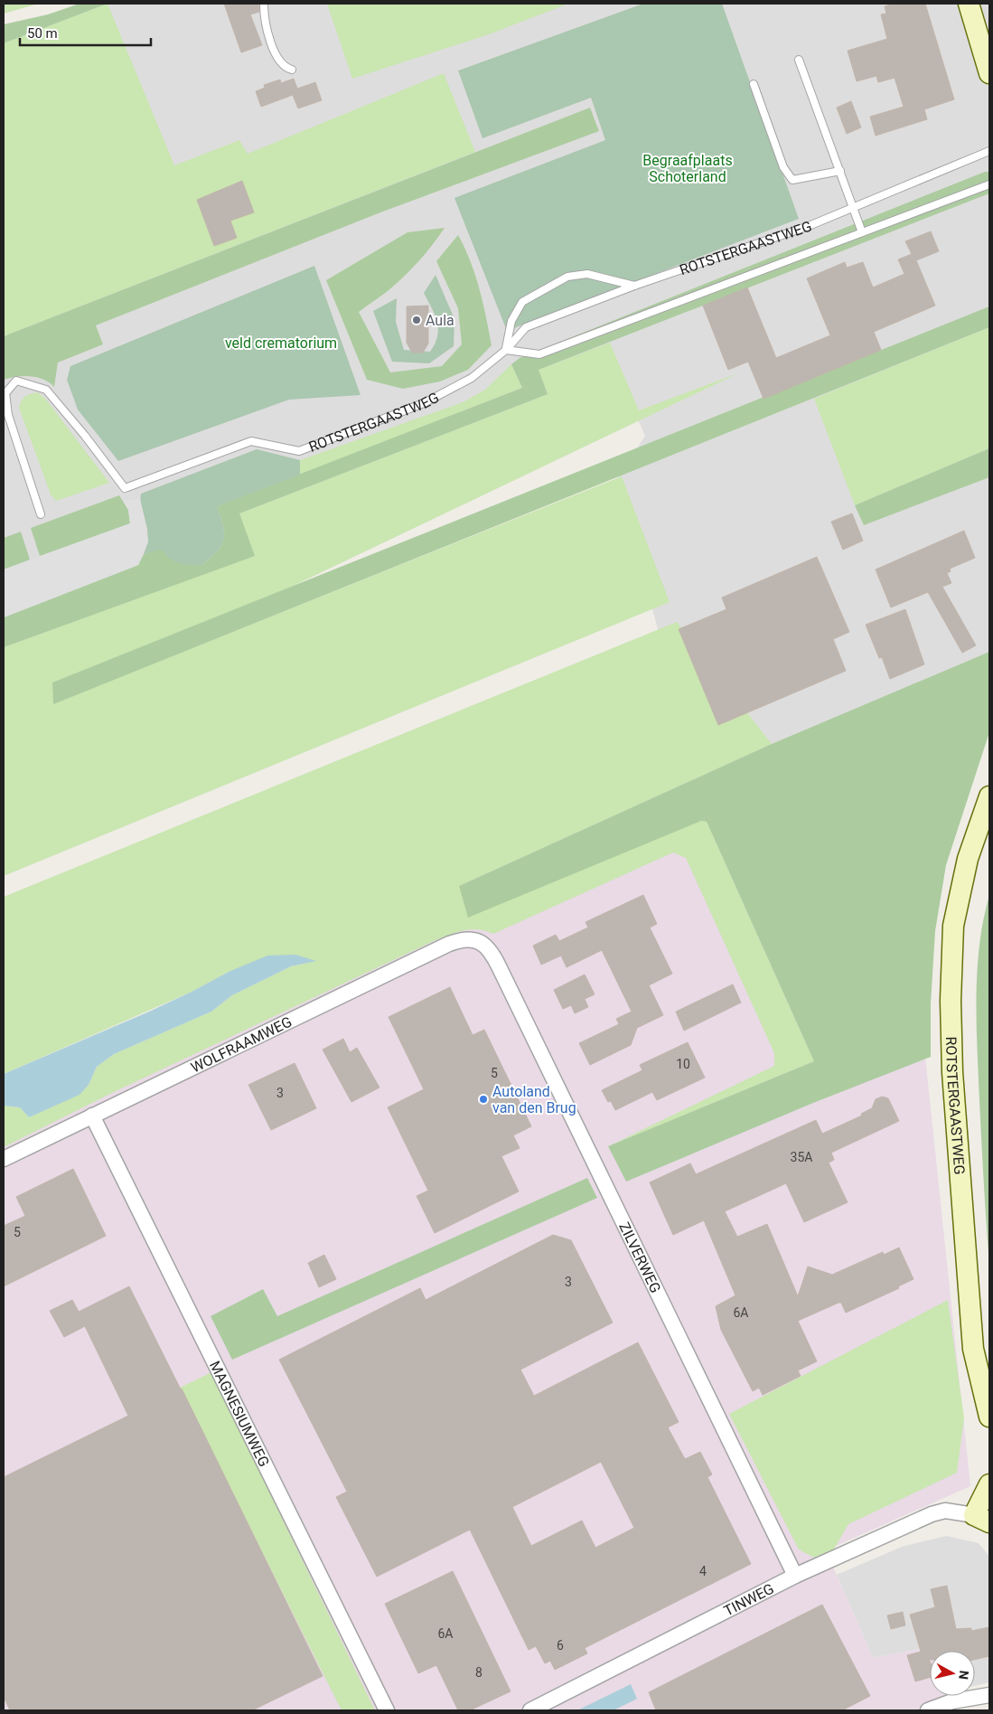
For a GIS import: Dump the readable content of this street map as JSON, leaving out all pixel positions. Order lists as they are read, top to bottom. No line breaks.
{"streets":{"street":["ROTSTERGAASTWEG","WOLFRAAMWEG","ZILVERWEG","MAGNESIUMWEG","TINWEG"]},"crossings":[["WOLFRAAMWEG","ZILVERWEG"],["WOLFRAAMWEG","MAGNESIUMWEG"],["ZILVERWEG","TINWEG"]],"parks":["Begraafplaats Schoterland","veld crematorium"],"places":["Aula","Autoland van den Brug"],"house_numbers":["10","5","3","35A","5","3","6A","4","6A","6","8"],"scale_bar":"50 m","north":"right"}
